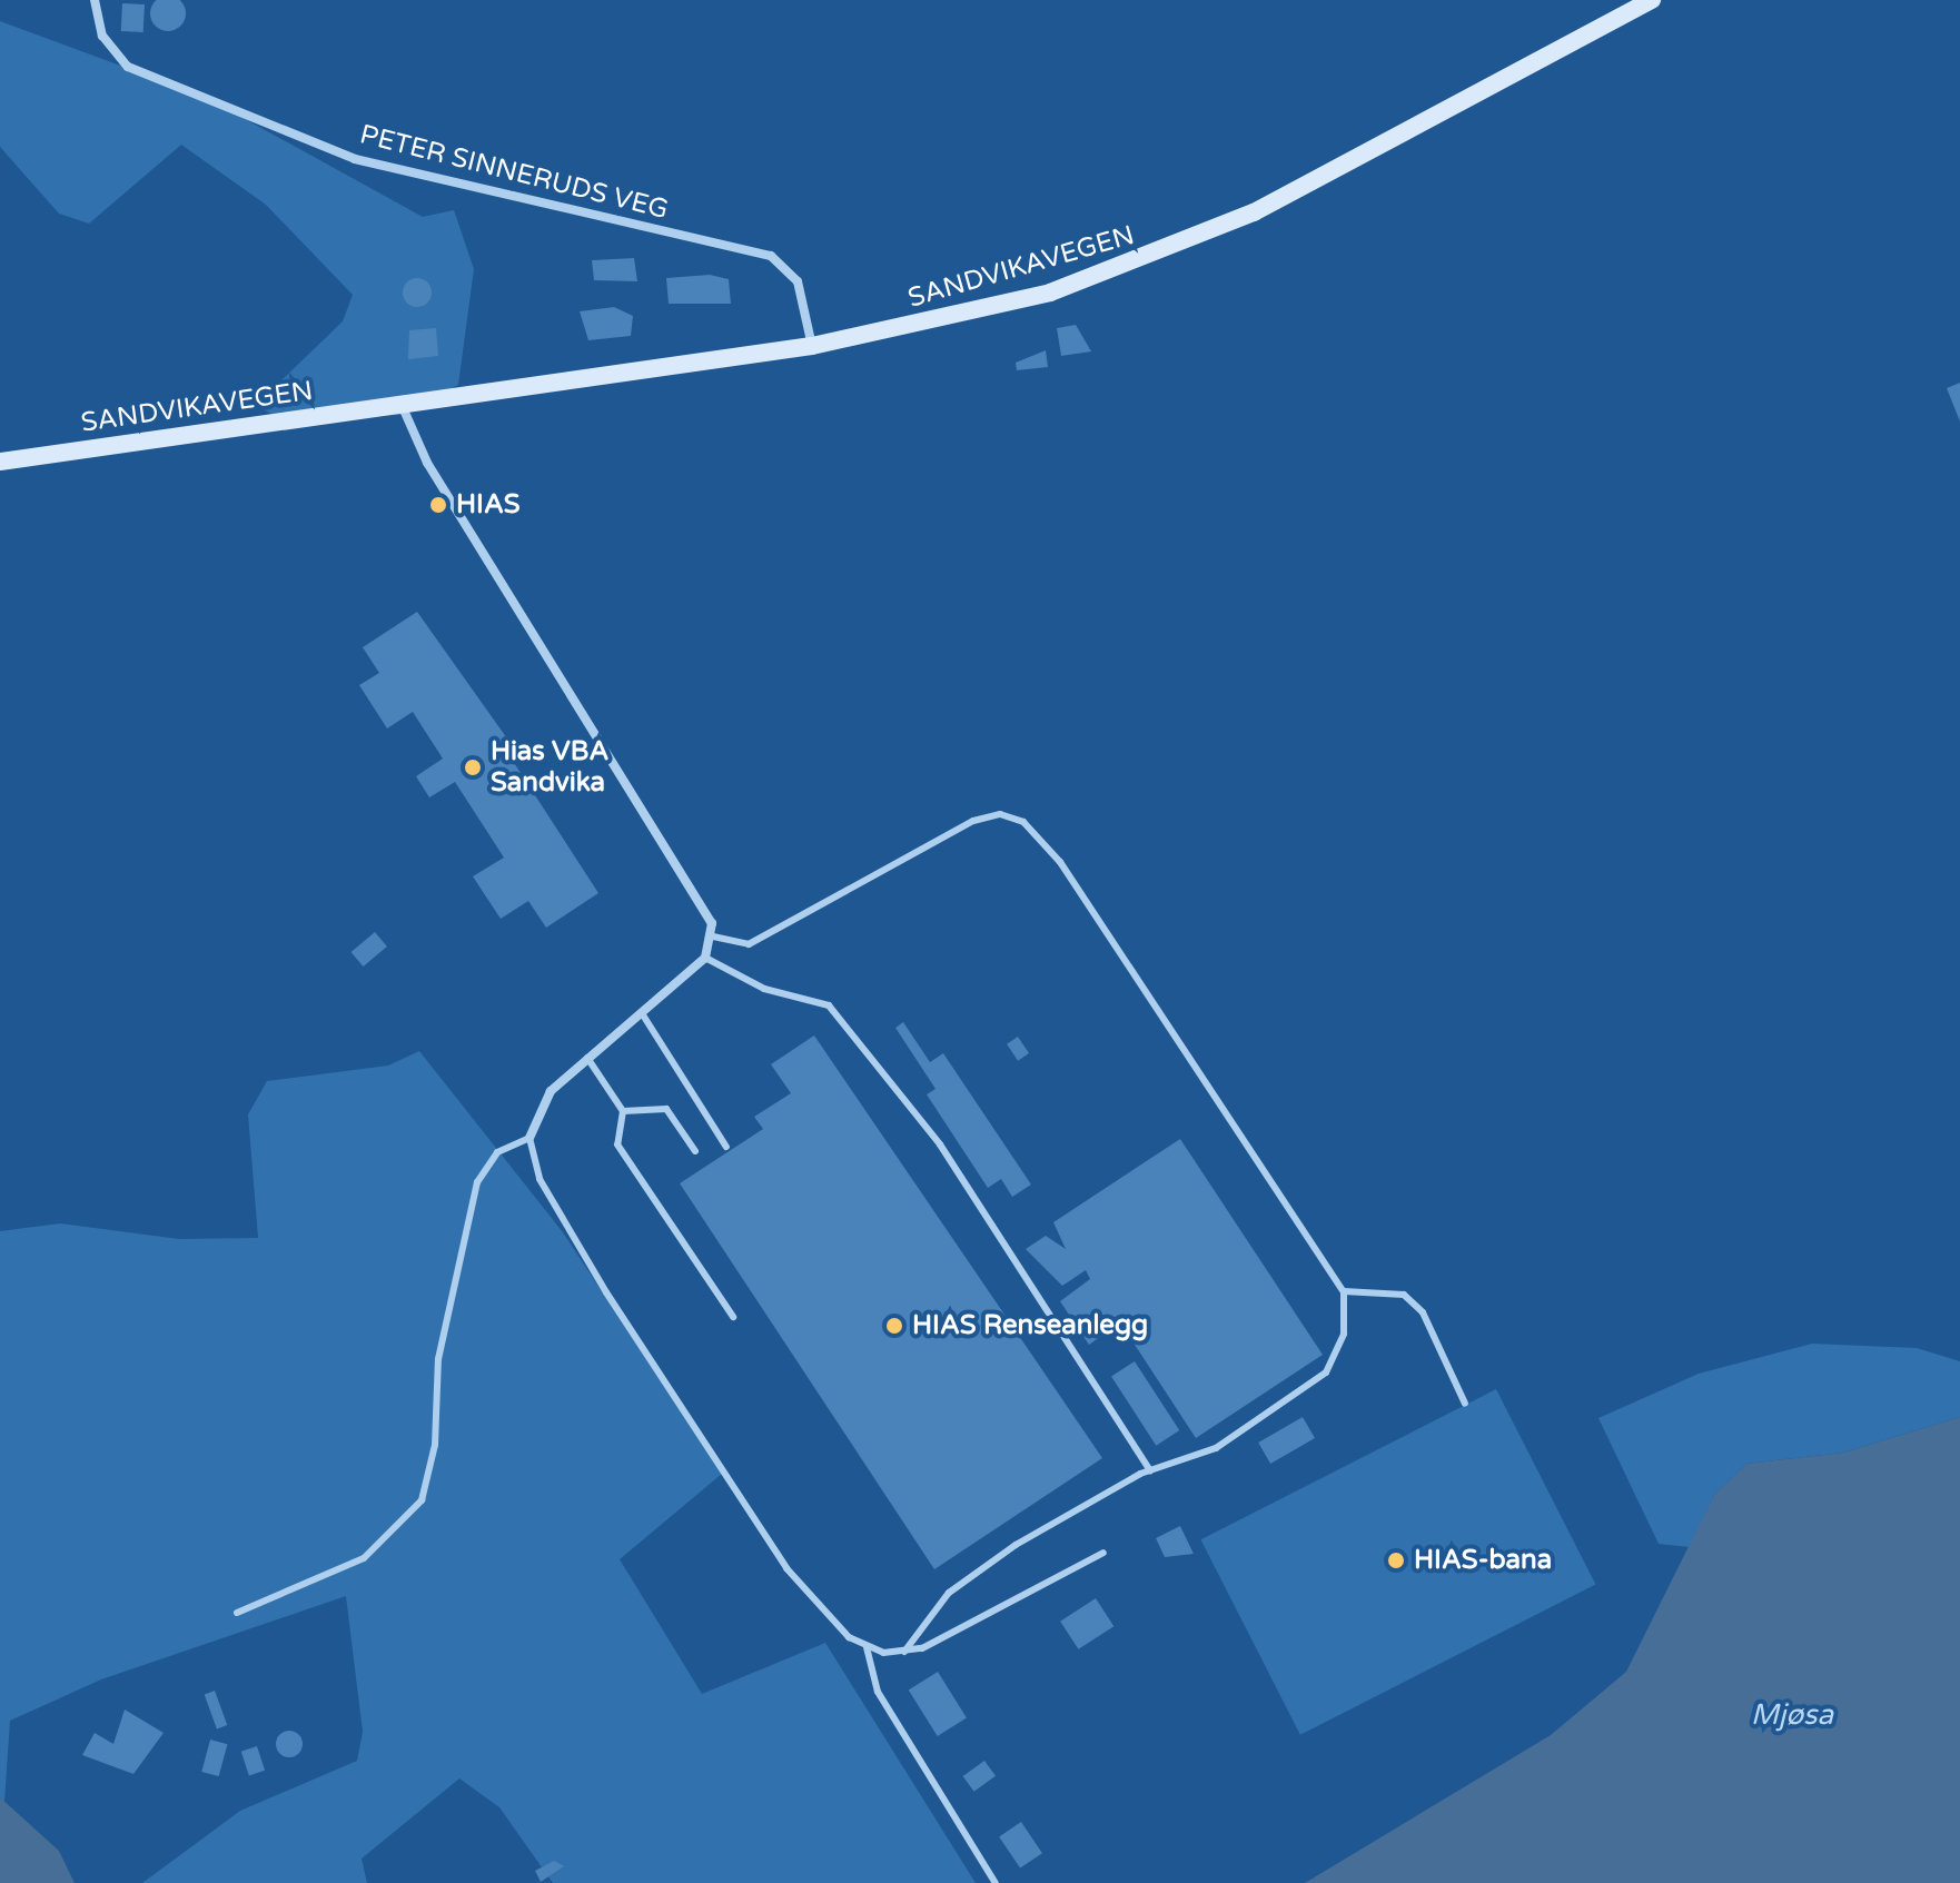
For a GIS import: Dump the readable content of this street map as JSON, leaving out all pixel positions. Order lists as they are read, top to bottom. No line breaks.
{"streets":{"main road":["SANDVIKAVEGEN"],"street":["PETER SINNERUDS VEG"]},"crossings":[["PETER SINNERUDS VEG","SANDVIKAVEGEN"]],"water":["Mjøsa"],"places":["HIAS","Hias VBA Sandvika","HIAS Renseanlegg","HIAS-bana"]}
